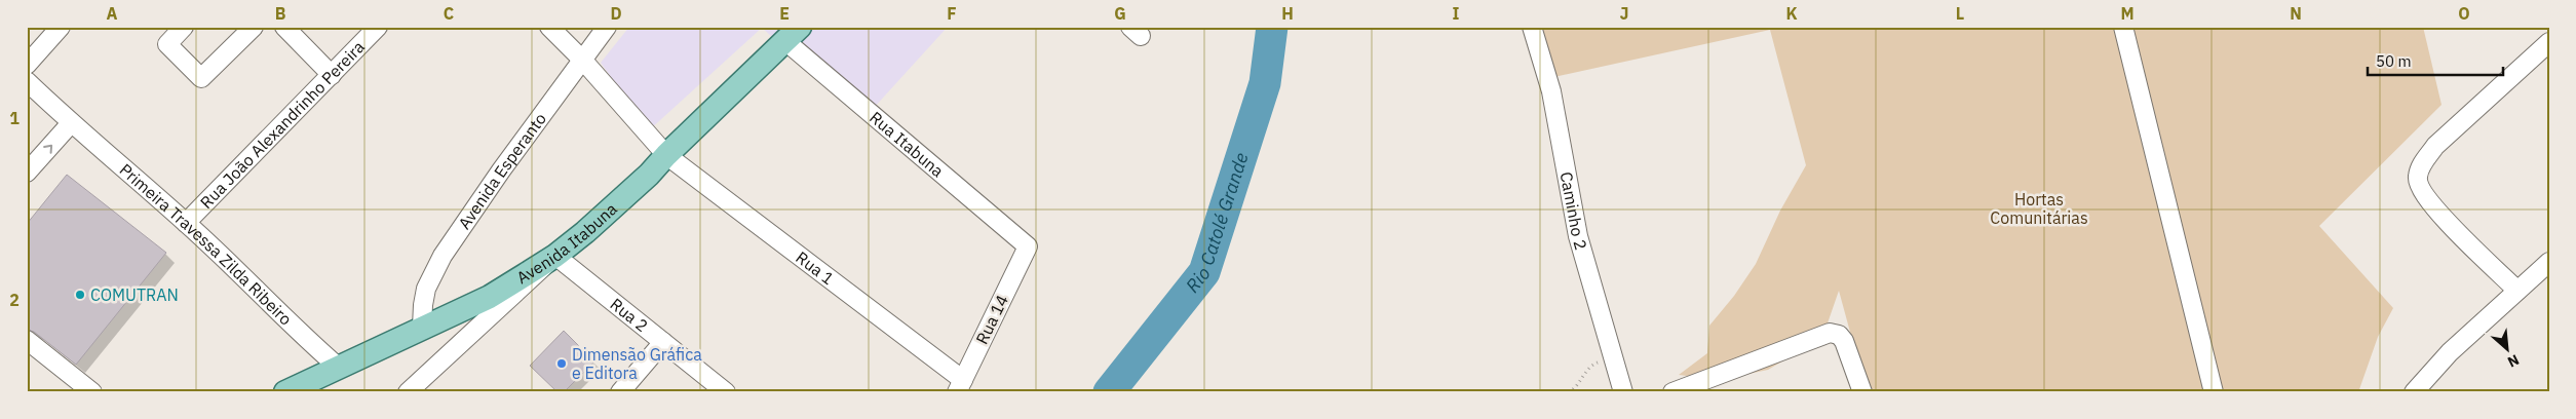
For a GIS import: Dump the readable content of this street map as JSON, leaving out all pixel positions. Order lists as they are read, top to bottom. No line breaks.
{"streets":{"main road":["Avenida Itabuna"],"street":["Rua João Alexandrinho Pereira","Rua Itabuna","Avenida Esperanto","Caminho 2","Primeira Travessa Zilda Ribeiro","Rua 1","Rua 2","Rua 14"]},"crossings":[["Rua João Alexandrinho Pereira","Primeira Travessa Zilda Ribeiro"],["Rua Itabuna","Avenida Itabuna"],["Rua Itabuna","Rua 14"],["Avenida Esperanto","Avenida Itabuna"],["Avenida Esperanto","Rua 1"],["Avenida Itabuna","Primeira Travessa Zilda Ribeiro"],["Avenida Itabuna","Rua 1"],["Avenida Itabuna","Rua 2"],["Rua 1","Rua 14"]],"water":["Rio Catolé Grande"],"parks":["Hortas Comunitárias"],"places":["COMUTRAN","Dimensão Gráfica e Editora"],"scale_bar":"50 m","north":"bottom right","grid":{"columns":["A","B","C","D","E","F","G","H","I","J","K","L","M","N","O"],"rows":["1","2"]}}
